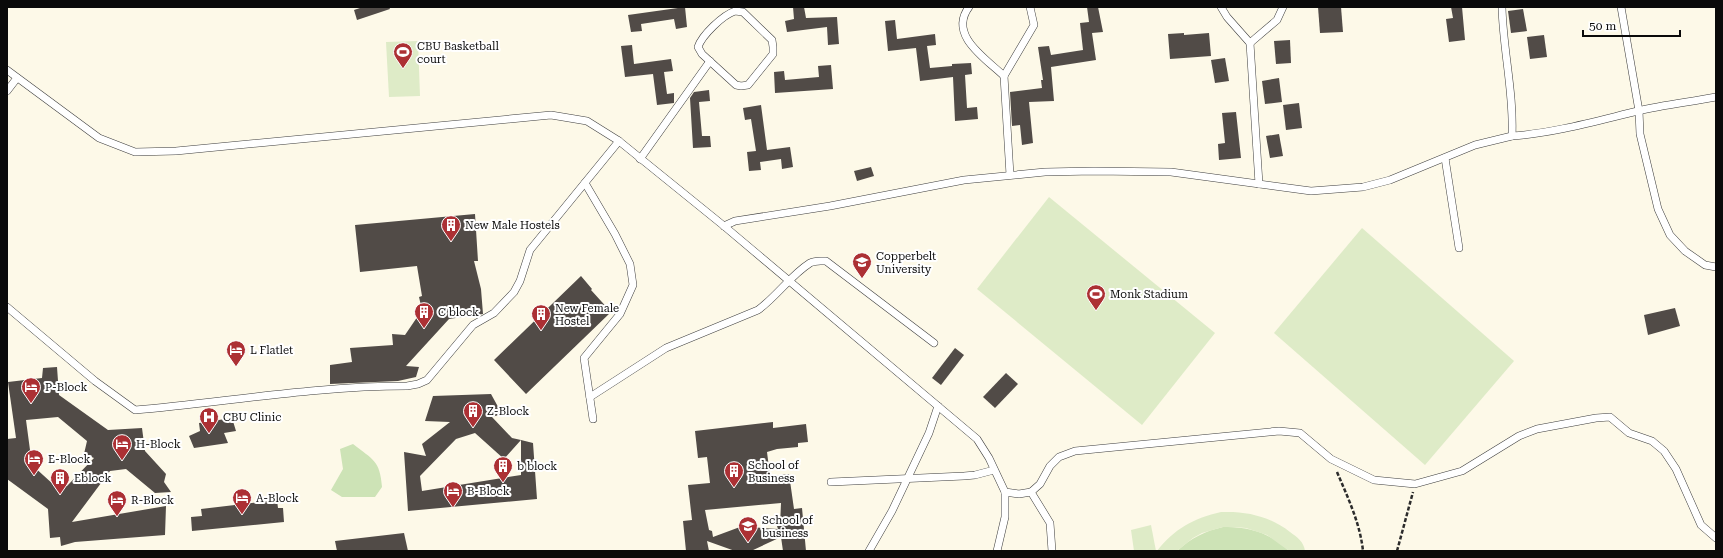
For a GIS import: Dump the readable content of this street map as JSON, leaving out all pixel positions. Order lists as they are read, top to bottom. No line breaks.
{"places":{"sports":["CBU Basketball court","Monk Stadium"],"building":["New Male Hostels","C block","New Female Hostel","Z-Block","b block","School of Business","Eblock"],"school or university":["Copperbelt University","School of business"],"hotel":["L Flatlet","P-Block","H-Block","E-Block","B-Block","A-Block","R-Block"],"hospital":["CBU Clinic"]},"scale_bar":"50 m"}
